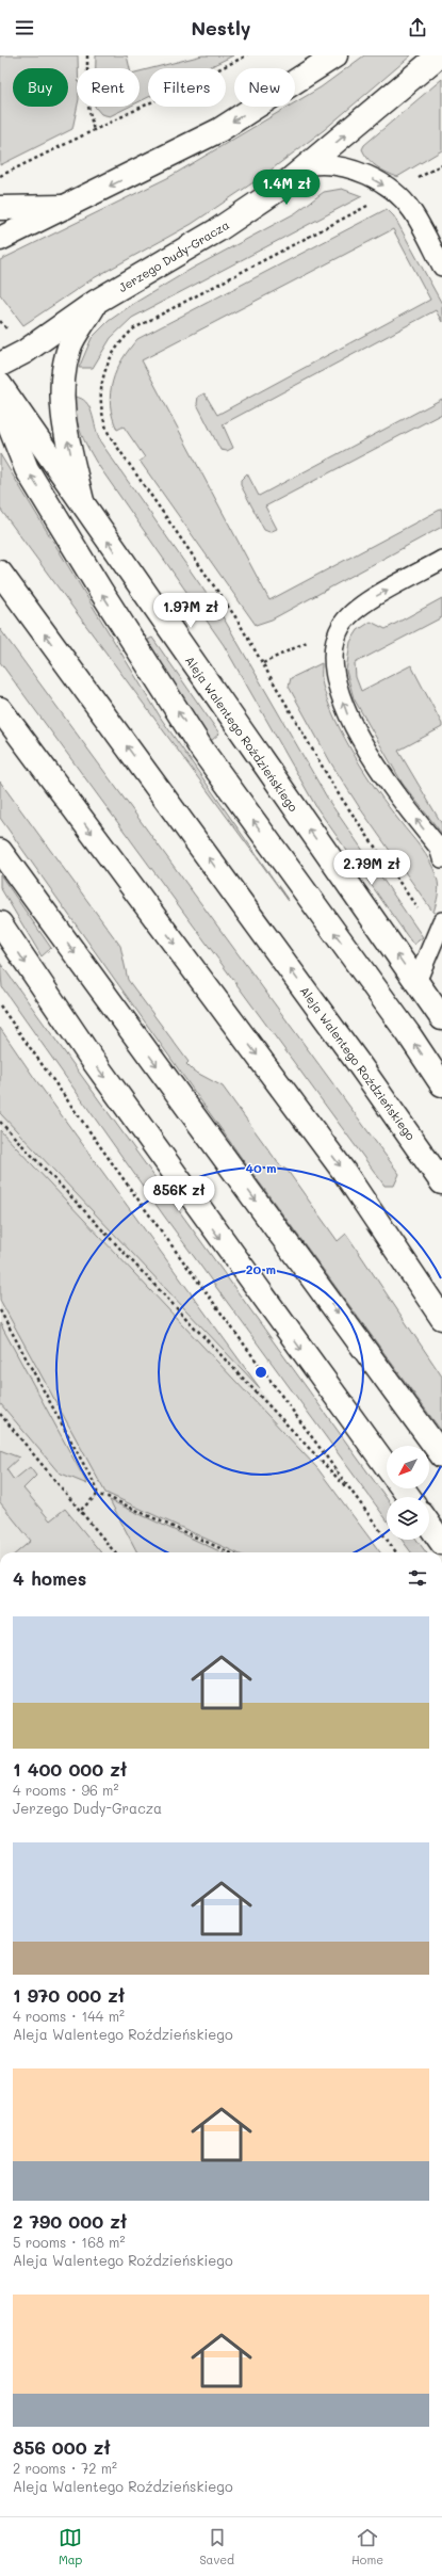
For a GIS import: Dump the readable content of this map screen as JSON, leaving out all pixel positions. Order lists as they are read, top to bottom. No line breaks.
{"streets":{"main road":["Jerzego Dudy-Gracza","Aleja Walentego Roździeńskiego"]},"north":"bottom left","page":{"header":"Nestly","chip":["Buy","Rent","Filters","New"],"price":["1.4M zł","1.97M zł","2.79M zł","856K zł"],"heading":"4 homes","list":[{"name":"1 400 000 zł","note":"4 rooms · 96 m² · Jerzego Dudy-Gracza"},{"name":"1 970 000 zł","note":"4 rooms · 144 m² · Aleja Walentego Roździeńskiego"},{"name":"2 790 000 zł","note":"5 rooms · 168 m² · Aleja Walentego Roździeńskiego"},{"name":"856 000 zł","note":"2 rooms · 72 m² · Aleja Walentego Roździeńskiego"}],"tabs":["Map","Saved","Home"]},"rings":["40 m","20 m"]}
